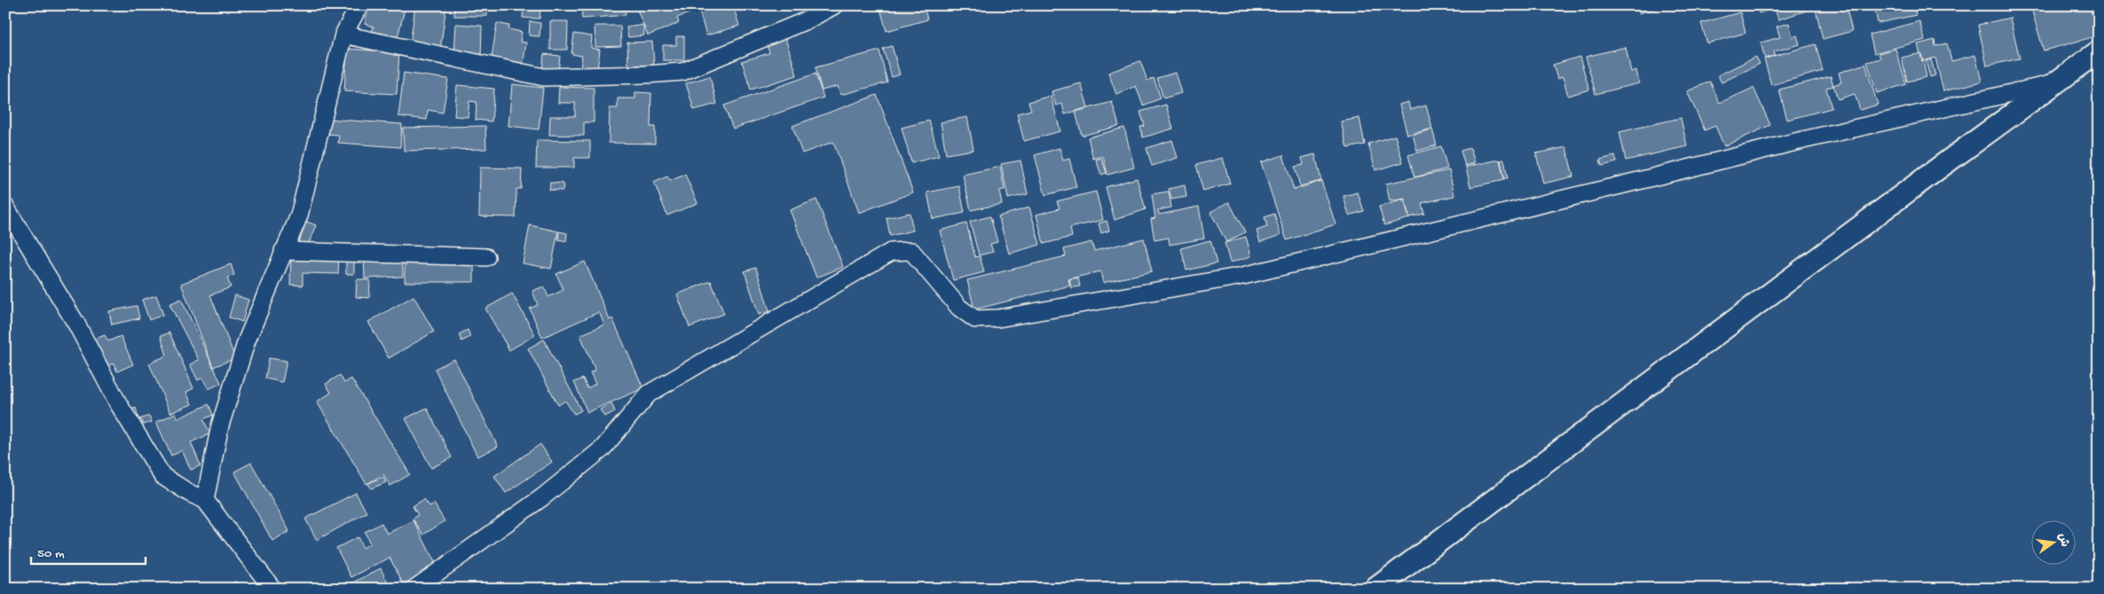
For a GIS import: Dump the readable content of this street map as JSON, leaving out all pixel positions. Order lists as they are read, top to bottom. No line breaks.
{"scale_bar":"50 m","north":"right"}
